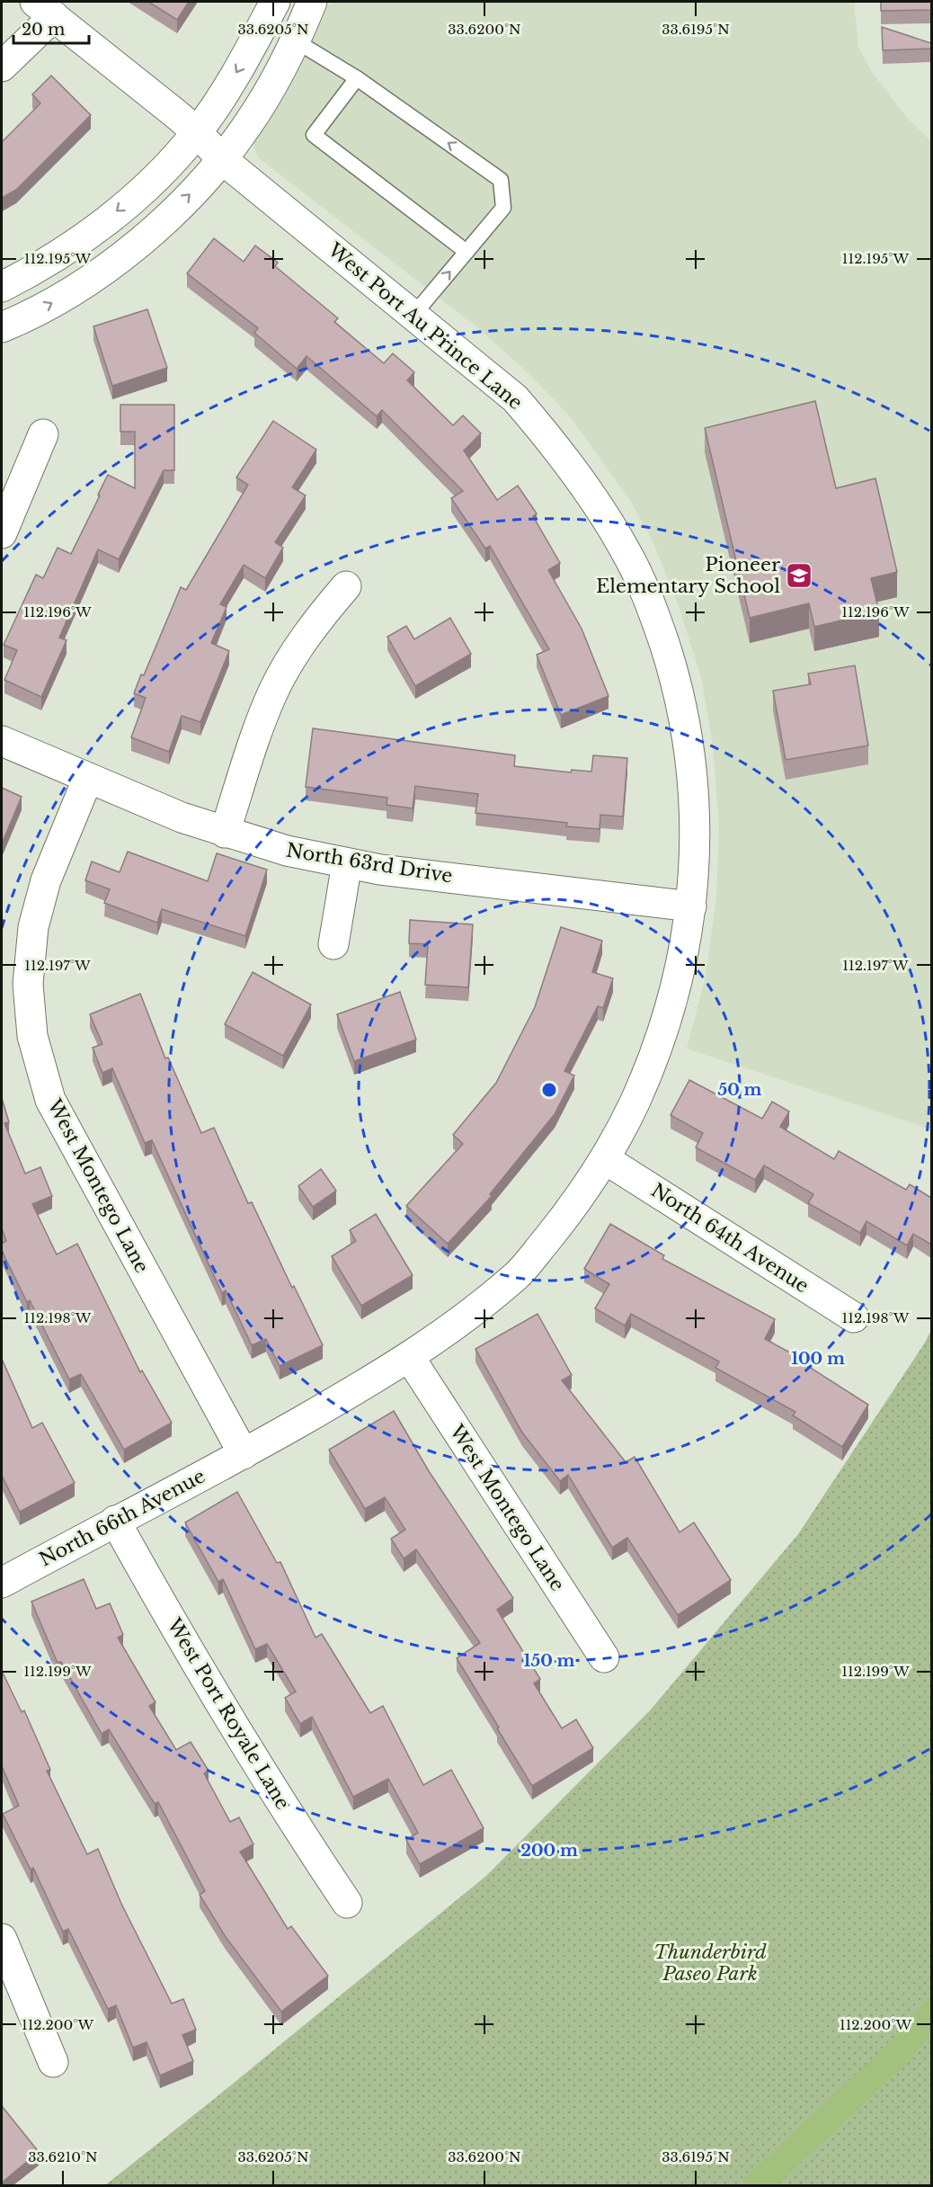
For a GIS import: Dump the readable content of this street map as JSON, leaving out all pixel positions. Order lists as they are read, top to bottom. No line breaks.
{"streets":{"street":["West Port Au Prince Lane","North 63rd Drive","West Montego Lane","North 64th Avenue","North 66th Avenue","West Port Royale Lane"]},"crossings":[["West Port Au Prince Lane","North 63rd Drive"],["West Port Au Prince Lane","West Montego Lane"],["West Port Au Prince Lane","North 64th Avenue"],["West Port Au Prince Lane","North 66th Avenue"],["North 63rd Drive","West Montego Lane"],["West Montego Lane","North 66th Avenue"],["North 66th Avenue","West Port Royale Lane"]],"parks":["Thunderbird Paseo Park"],"places":{"school or university":["Pioneer Elementary School"]},"scale_bar":"20 m","coordinates":["33.6205°N","33.6200°N","33.6195°N","112.195°W","112.196°W","112.197°W","112.198°W","112.199°W","112.200°W","33.6210°N"],"rings":["50 m","100 m","150 m","200 m"]}
